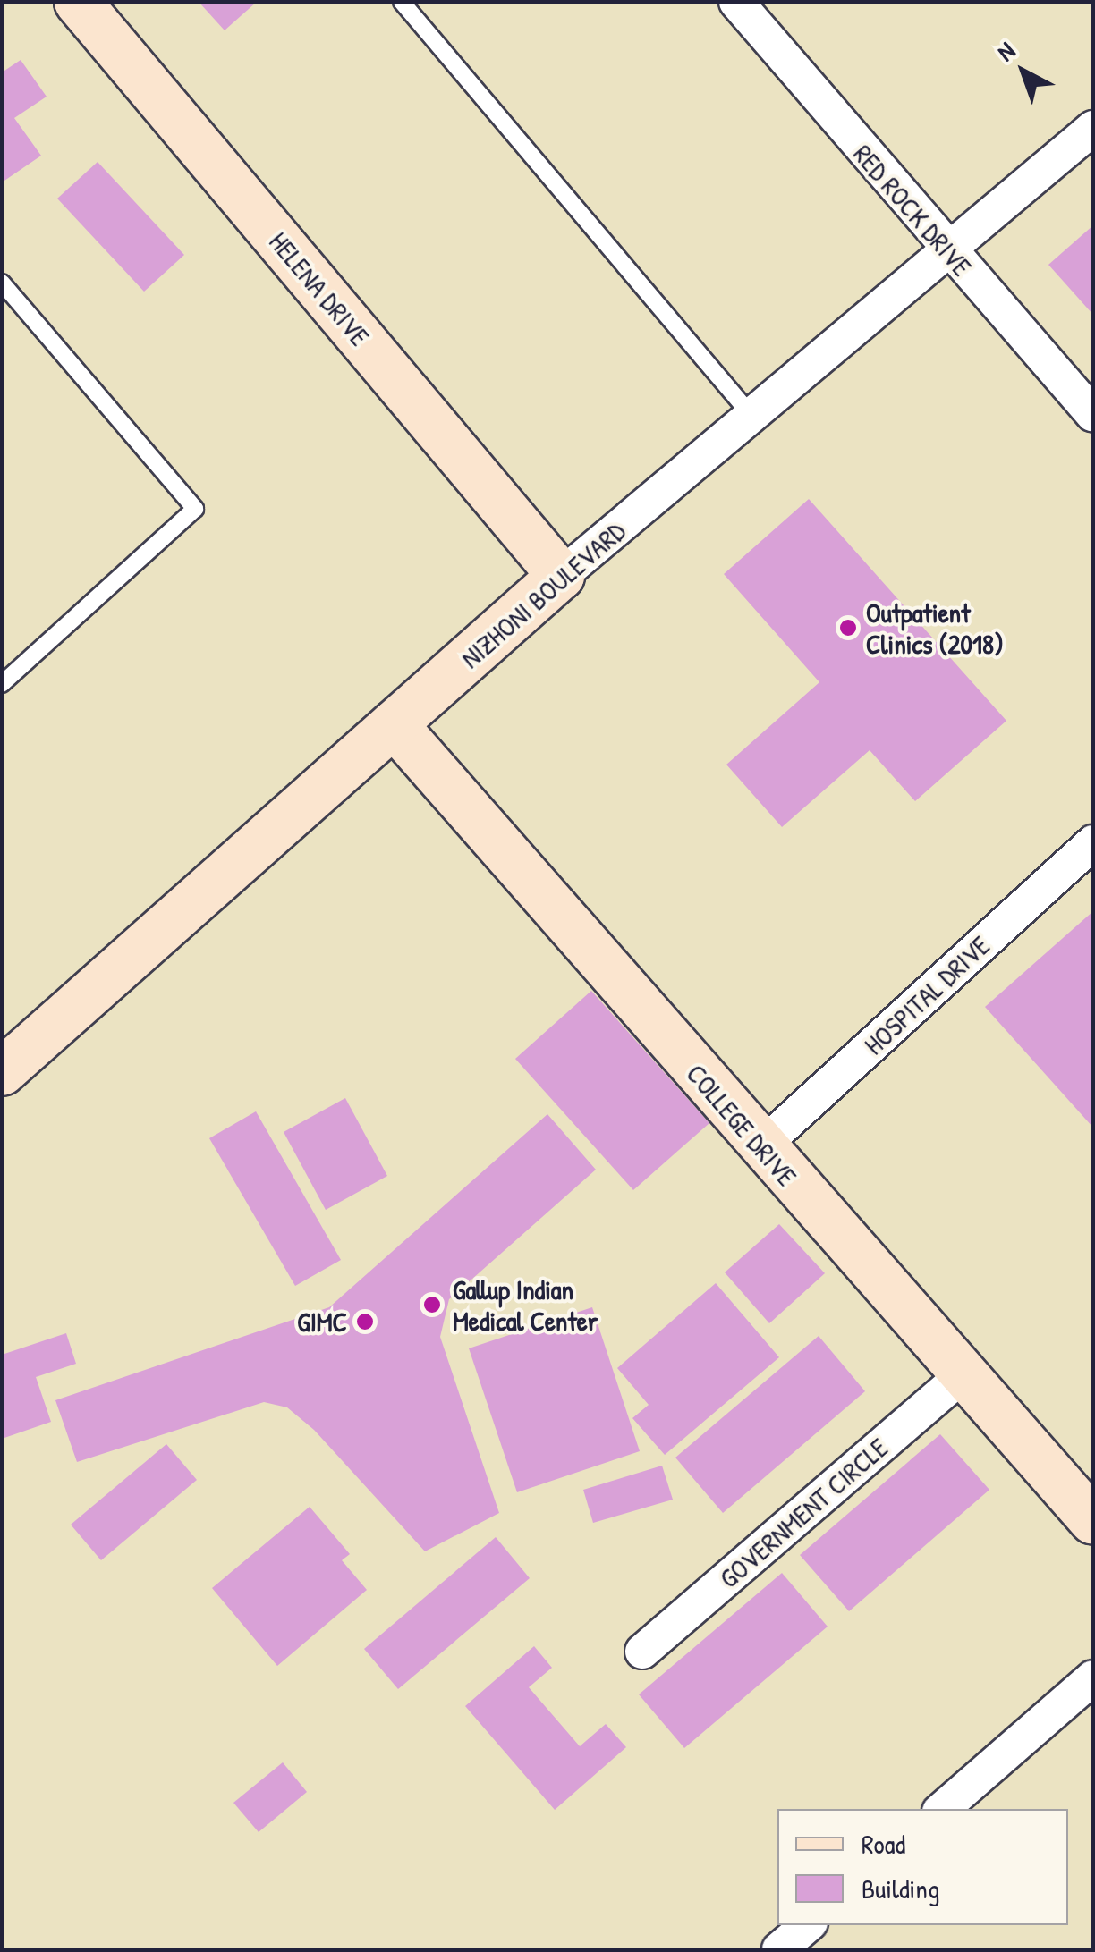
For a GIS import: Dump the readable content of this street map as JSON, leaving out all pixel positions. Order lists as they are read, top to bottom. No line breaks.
{"streets":{"main road":["HELENA DRIVE","NIZHONI BOULEVARD","COLLEGE DRIVE"],"street":["RED ROCK DRIVE","HOSPITAL DRIVE","GOVERNMENT CIRCLE"]},"crossings":[["RED ROCK DRIVE","NIZHONI BOULEVARD"],["HELENA DRIVE","NIZHONI BOULEVARD"],["NIZHONI BOULEVARD","COLLEGE DRIVE"],["HOSPITAL DRIVE","COLLEGE DRIVE"],["COLLEGE DRIVE","GOVERNMENT CIRCLE"]],"places":["Outpatient Clinics (2018)","Gallup Indian Medical Center","GIMC"],"legend":["Road","Building"],"north":"top left"}
